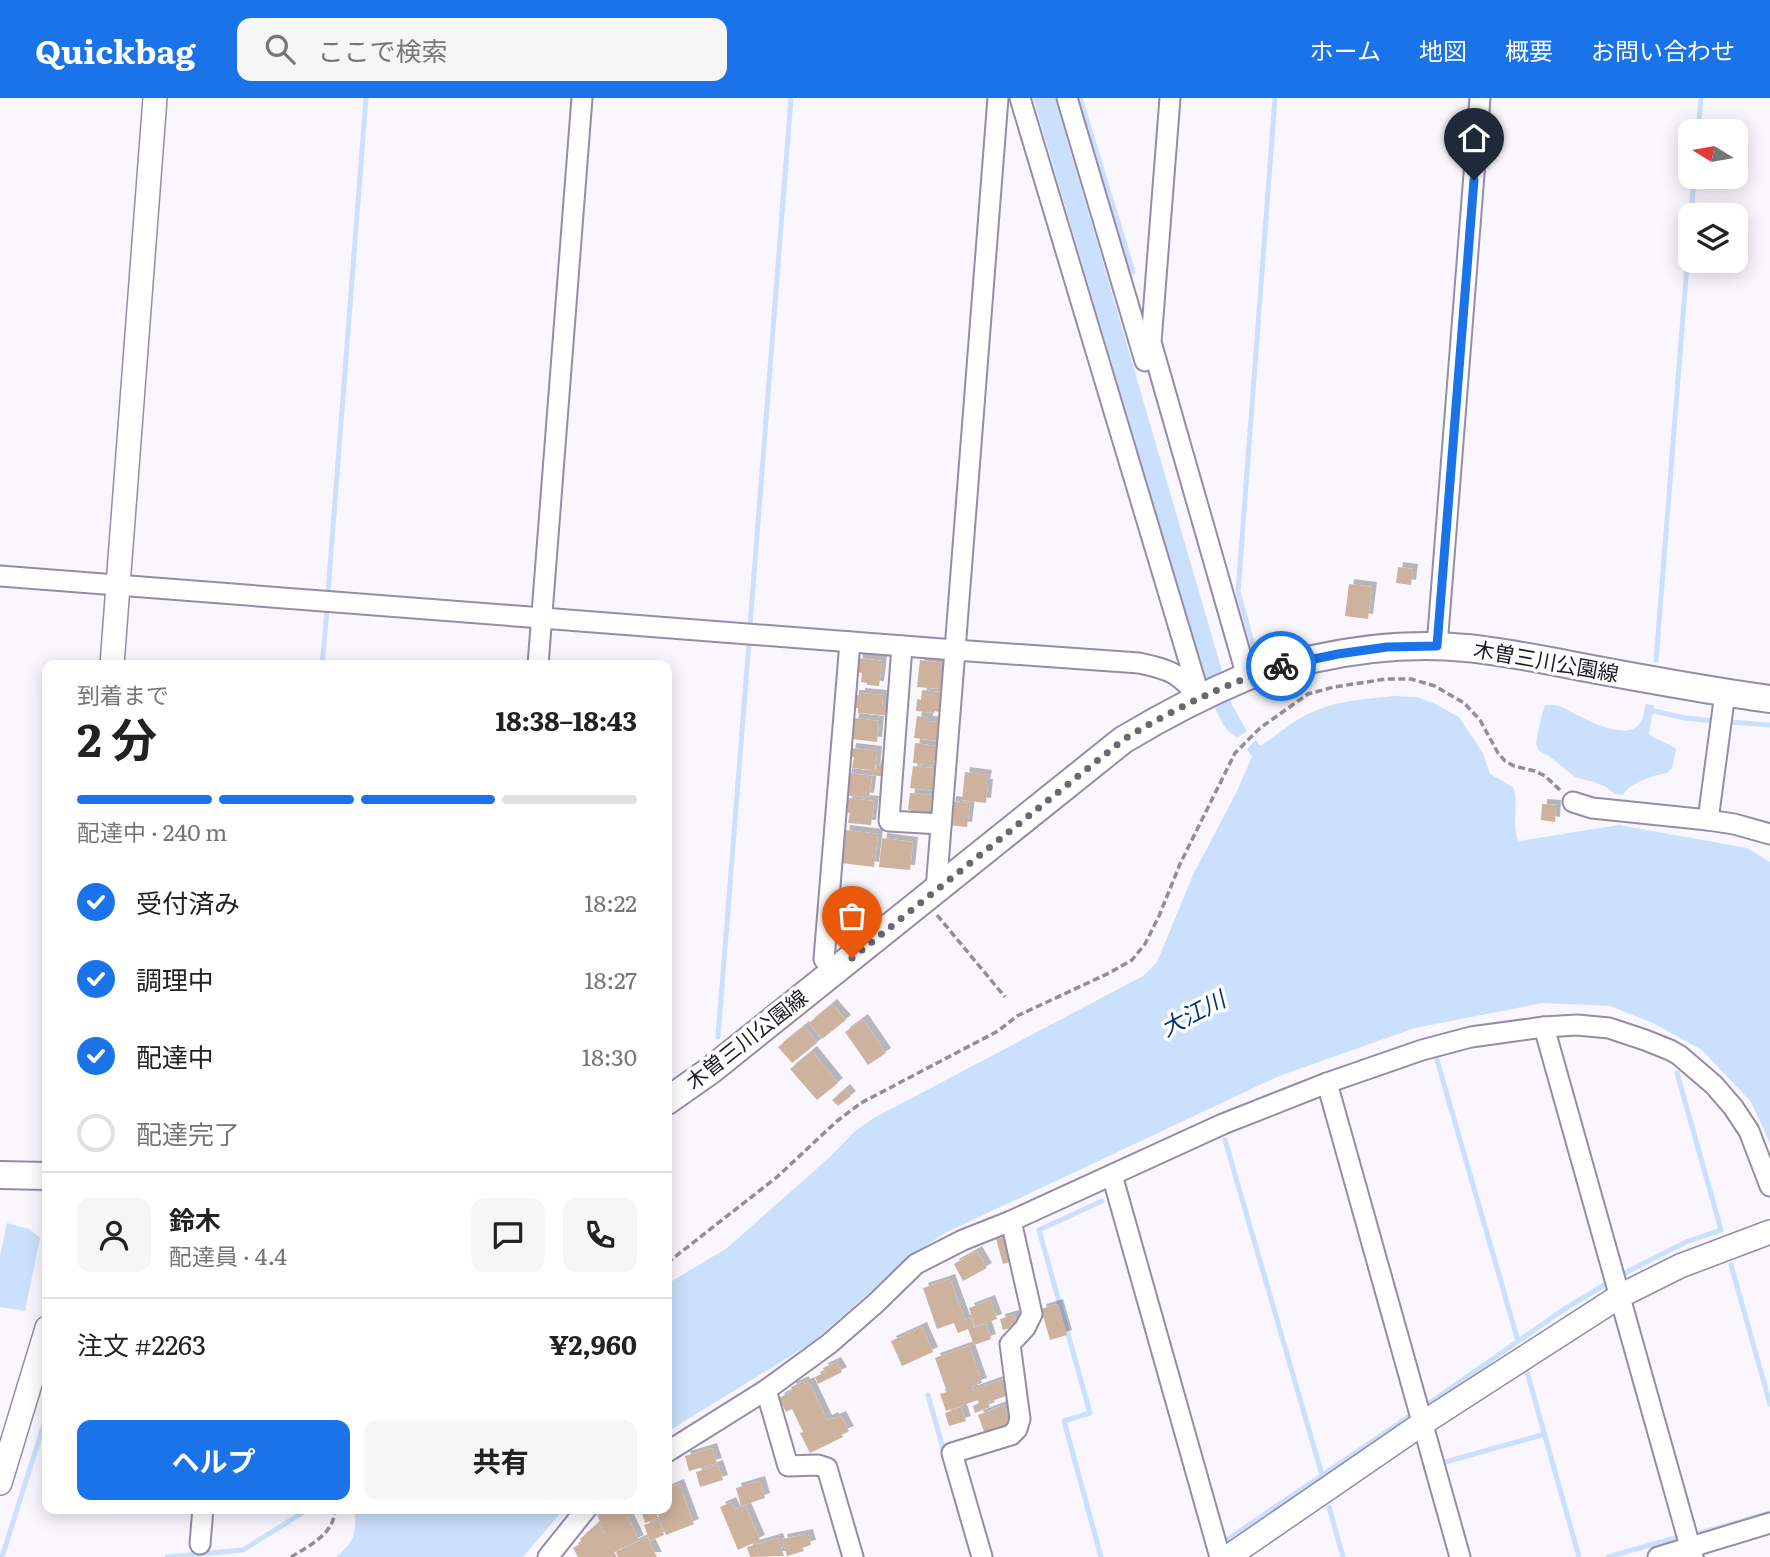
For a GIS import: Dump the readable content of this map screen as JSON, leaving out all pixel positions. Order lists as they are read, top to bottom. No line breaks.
{"streets":{"main road":["木曽三川公園線"]},"water":["大江川"],"north":"left","page":{"header":"Quickbag","search":"ここで検索","nav":["ホーム","地図","概要","お問い合わせ"],"heading":["2 分","到着まで","18:38–18:43"],"panel":["鈴木","配達員 · 4.4","注文 #2263","¥2,960"],"bar":"配達中 · 240 m","list":[["受付済み","18:22"],["調理中","18:27"],["配達中","18:30"],"配達完了"],"buttons":["ヘルプ","共有"]}}
